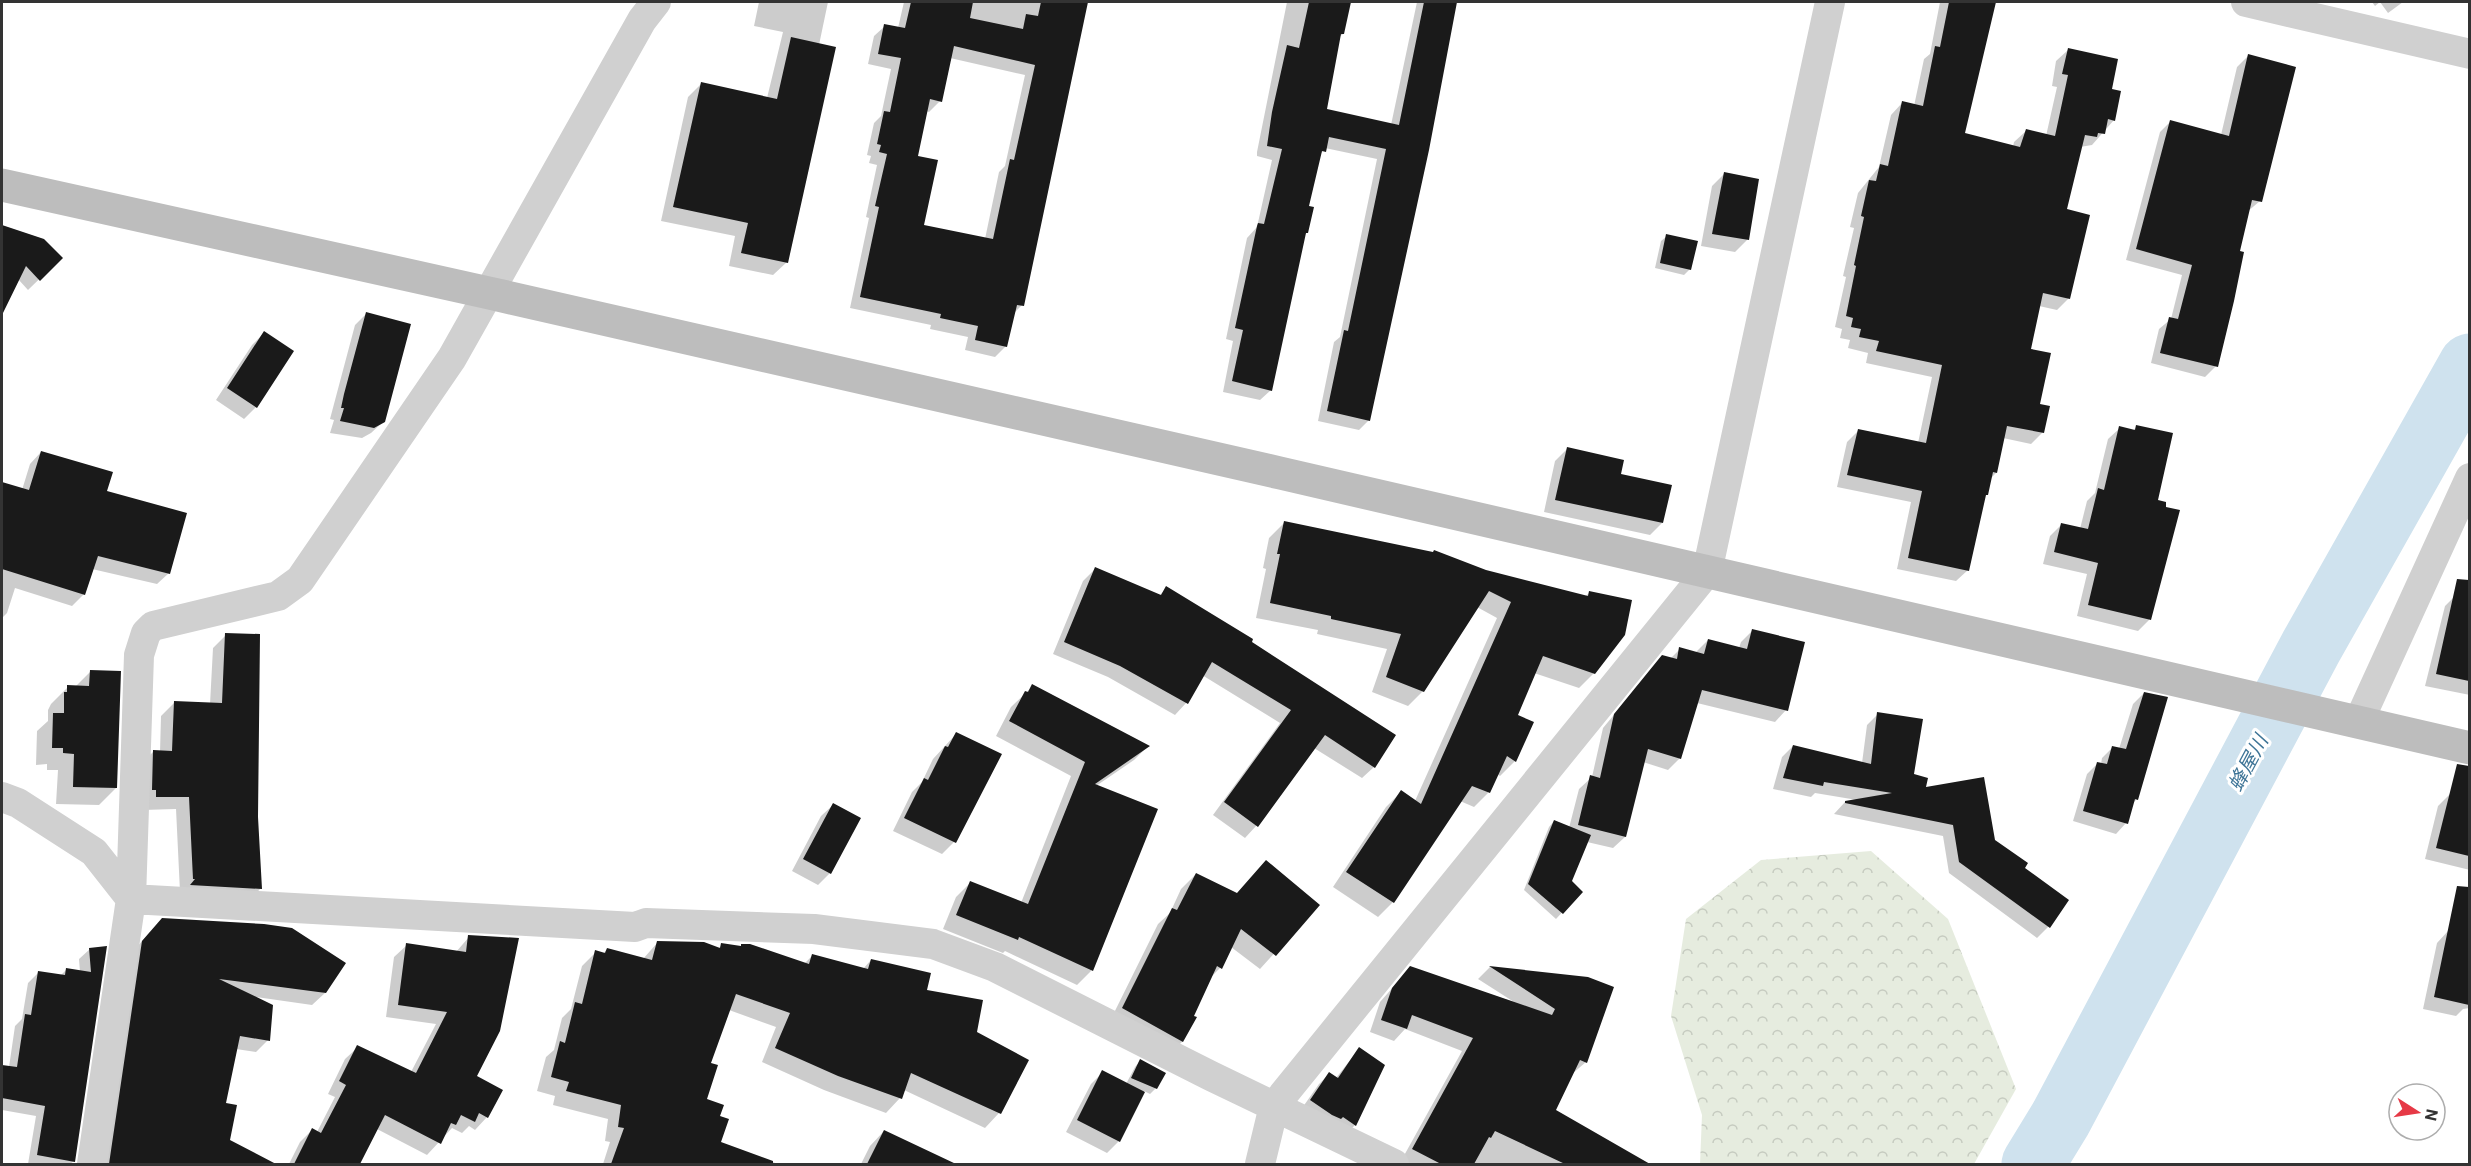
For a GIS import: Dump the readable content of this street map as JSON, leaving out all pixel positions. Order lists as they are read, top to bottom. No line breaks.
{"water":["蜂屋川"],"north":"right"}
